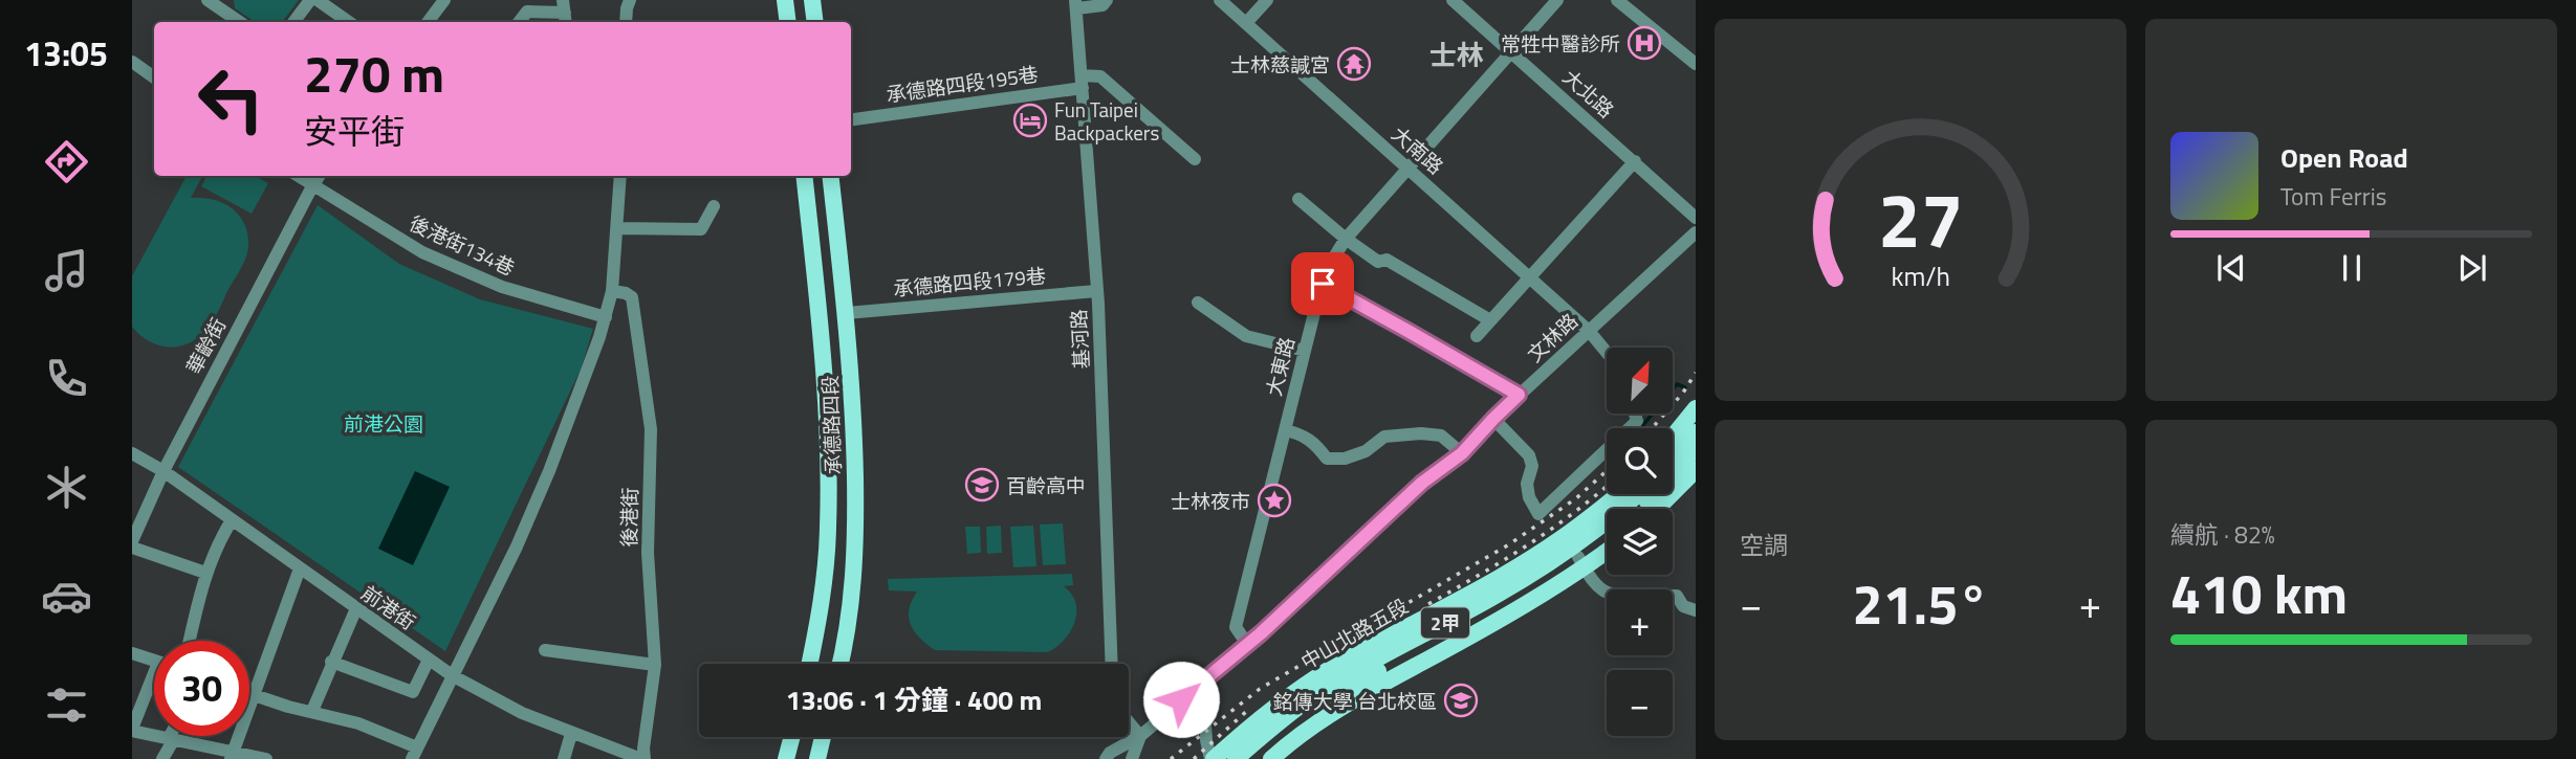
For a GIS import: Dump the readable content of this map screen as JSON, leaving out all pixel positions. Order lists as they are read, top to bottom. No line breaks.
{"streets":{"main road":["承德路四段","2甲","中山北路五段"],"street":["承德路四段195巷","大北路","大南路","後港街134巷","承德路四段179巷","文林路","基河路","華齡街","大東路","後港街","前港街"]},"crossings":[["承德路四段195巷","基河路"],["大北路","大東路"],["大南路","文林路"],["大南路","大東路"],["後港街134巷","華齡街"],["承德路四段179巷","基河路"],["承德路四段179巷","承德路四段"],["文林路","大東路"],["華齡街","前港街"],["後港街","前港街"]],"districts":["士林"],"parks":["前港公園"],"places":{"hospital":["常牲中醫診所"],"temple":["士林慈諴宮"],"hotel":["Fun Taipei Backpackers"],"school or university":["百齡高中","銘傳大學 台北校區"],"place":["士林夜市"]},"north":"top right","page":{"tabs":"13:05","turn":["270 m","安平街"],"song":["Open Road","Tom Ferris"],"map_buttons":["+","−"],"tile":["空調",["續航 · 82%","410 km"]],"heat":["−","21.5°","+"],"limit":"30","trip":"13:06 · 1 分鐘 · 400 m","gauge":["27","km/h"]}}
